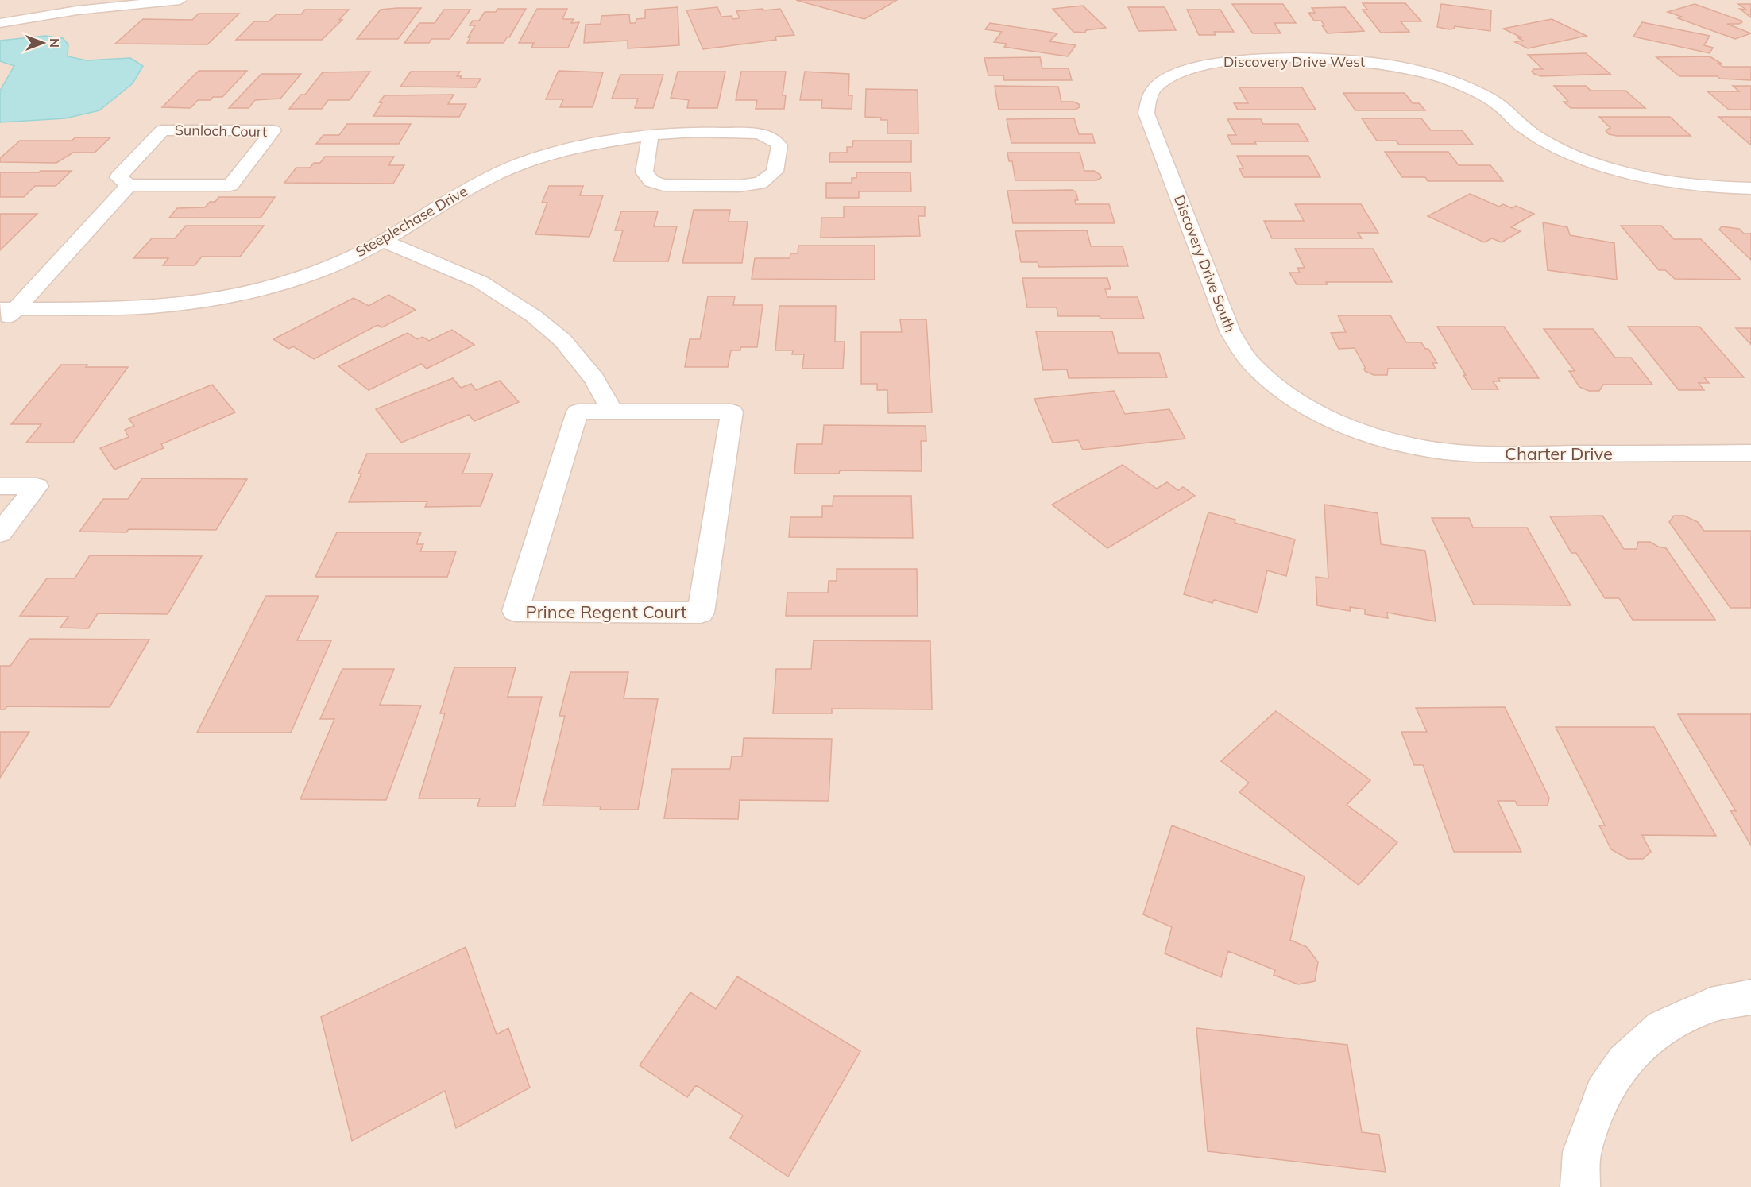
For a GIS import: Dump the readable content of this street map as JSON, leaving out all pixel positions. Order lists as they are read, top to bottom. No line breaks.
{"streets":{"street":["Discovery Drive West","Sunloch Court","Steeplechase Drive","Discovery Drive South","Charter Drive","Prince Regent Court"]},"crossings":[["Discovery Drive West","Discovery Drive South"],["Discovery Drive South","Charter Drive"]],"north":"right"}
